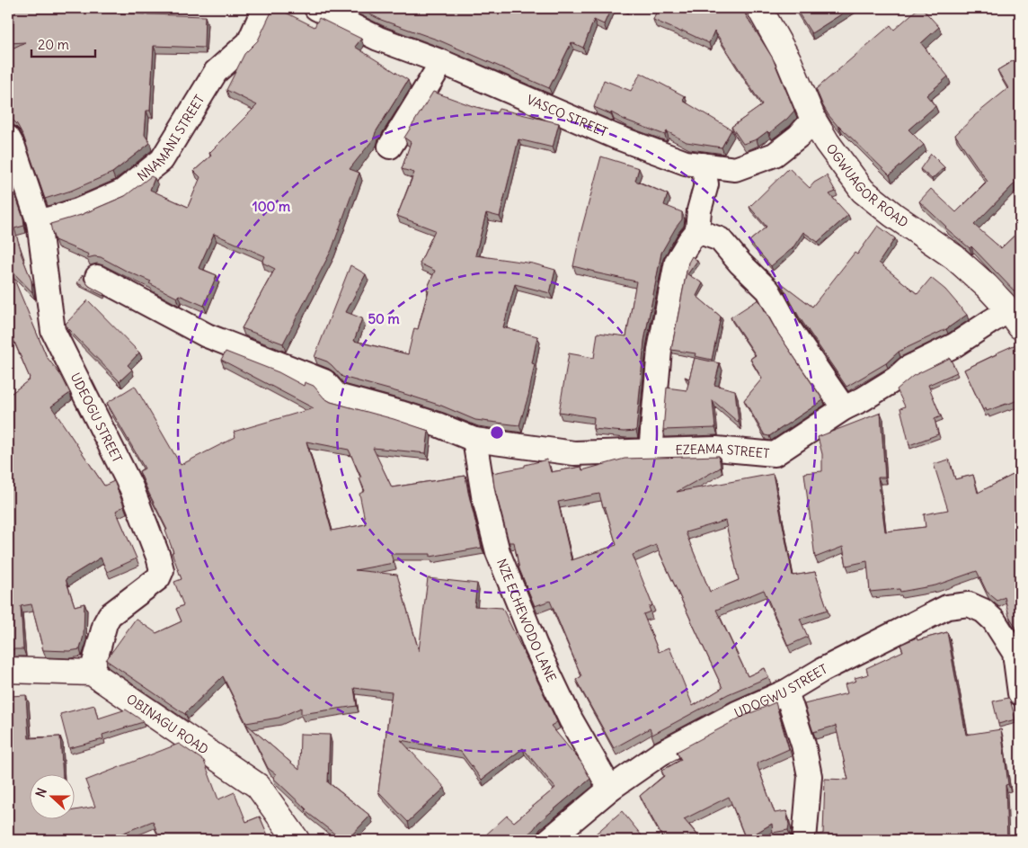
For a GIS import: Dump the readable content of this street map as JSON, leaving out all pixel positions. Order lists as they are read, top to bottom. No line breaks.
{"streets":{"street":["VASCO STREET","NNAMANI STREET","OGWUAGOR ROAD","UDEOGU STREET","EZEAMA STREET","NZE ECHEWODO LANE","UDOGWU STREET","OBINAGU ROAD"]},"crossings":[["VASCO STREET","OGWUAGOR ROAD"],["NNAMANI STREET","UDEOGU STREET"],["OGWUAGOR ROAD","EZEAMA STREET"],["UDEOGU STREET","OBINAGU ROAD"],["EZEAMA STREET","NZE ECHEWODO LANE"],["NZE ECHEWODO LANE","UDOGWU STREET"]],"scale_bar":"20 m","north":"left","rings":["100 m","50 m"]}
